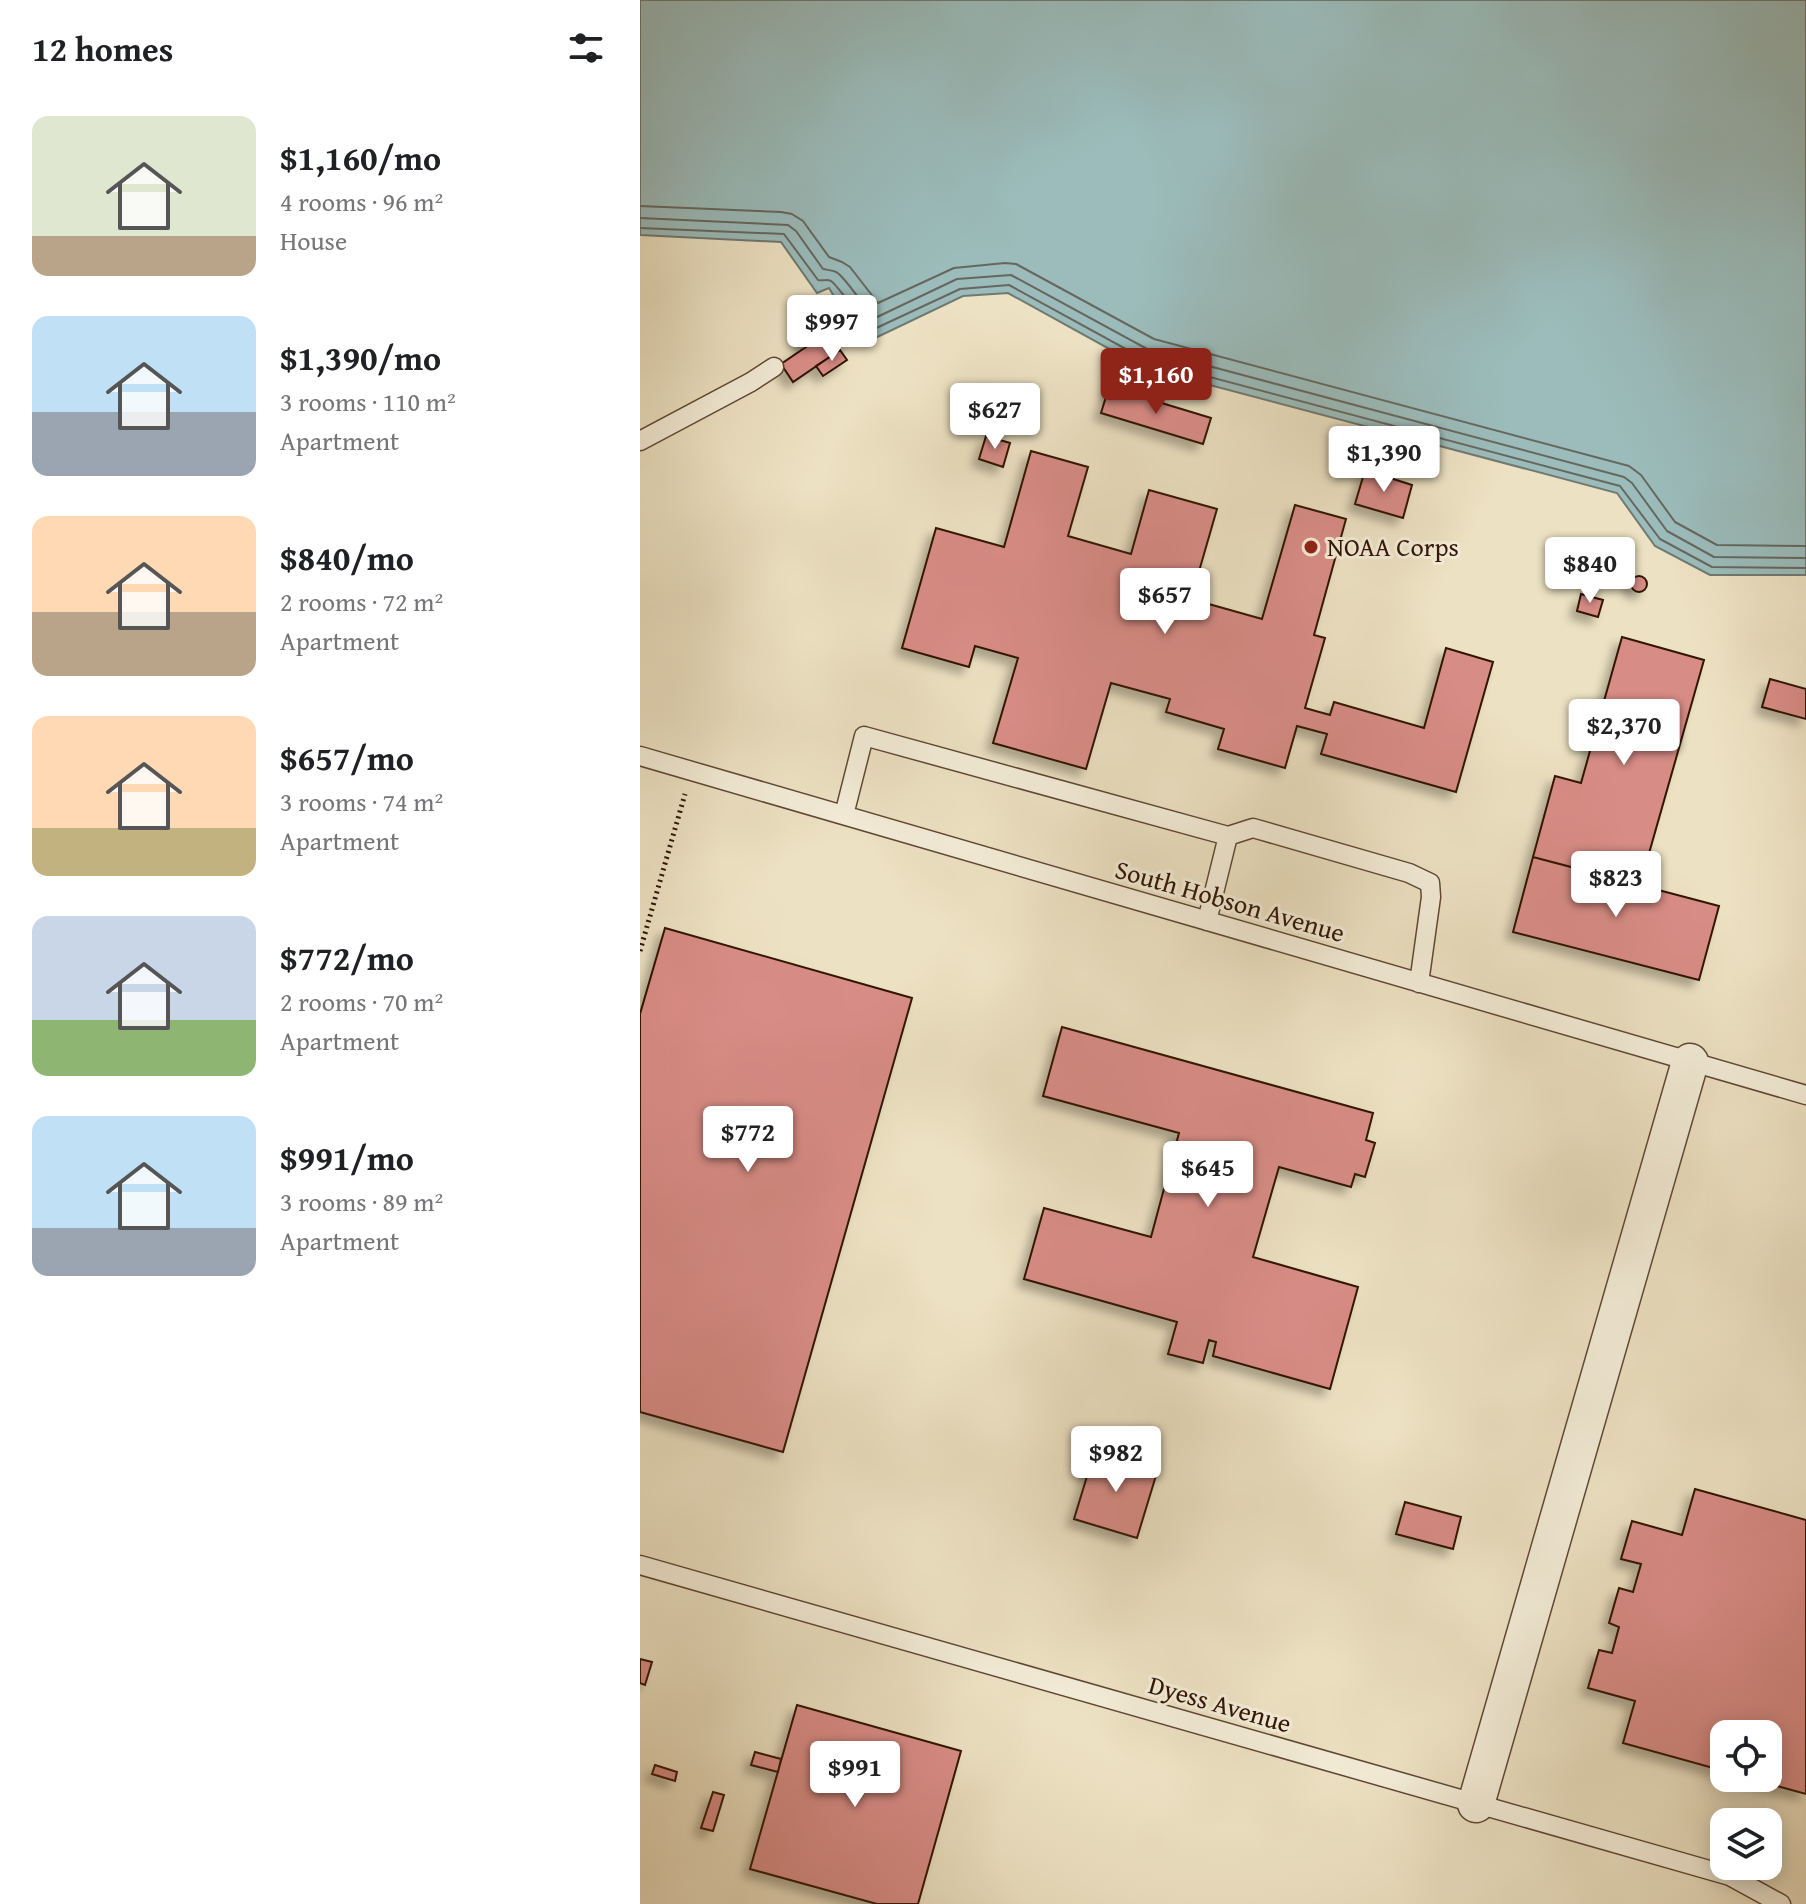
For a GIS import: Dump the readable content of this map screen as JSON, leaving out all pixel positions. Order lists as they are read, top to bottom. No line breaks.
{"streets":{"lane":["South Hobson Avenue","Dyess Avenue"]},"places":["NOAA Corps"],"page":{"heading":"12 homes","list":[{"name":"$1,160/mo","note":"4 rooms · 96 m² · House"},{"name":"$1,390/mo","note":"3 rooms · 110 m² · Apartment"},{"name":"$840/mo","note":"2 rooms · 72 m² · Apartment"},{"name":"$657/mo","note":"3 rooms · 74 m² · Apartment"},{"name":"$772/mo","note":"2 rooms · 70 m² · Apartment"},{"name":"$991/mo","note":"3 rooms · 89 m² · Apartment"}],"price":["$997","$1,160","$627","$1,390","$840","$657","$2,370","$823","$772","$645","$982","$991"]}}
